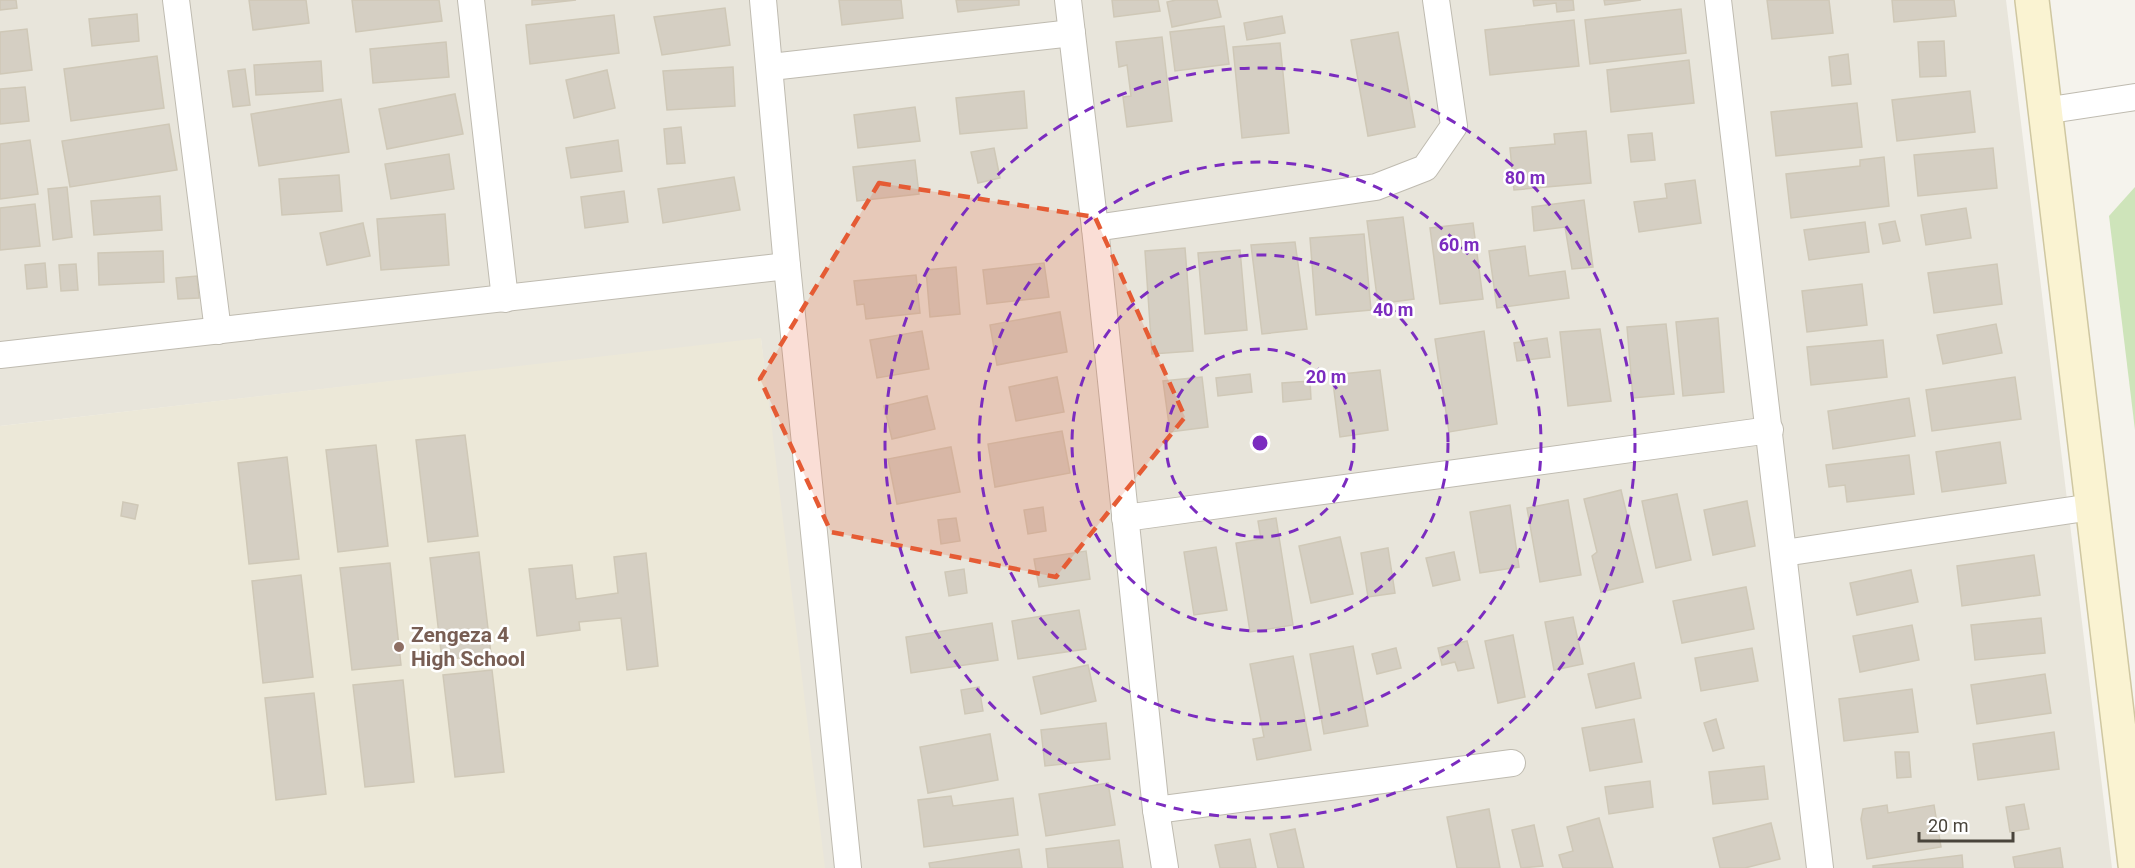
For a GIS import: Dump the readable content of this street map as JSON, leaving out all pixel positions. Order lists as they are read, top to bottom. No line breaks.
{"places":["Zengeza 4 High School"],"scale_bar":"20 m","rings":["80 m","60 m","40 m","20 m"]}
